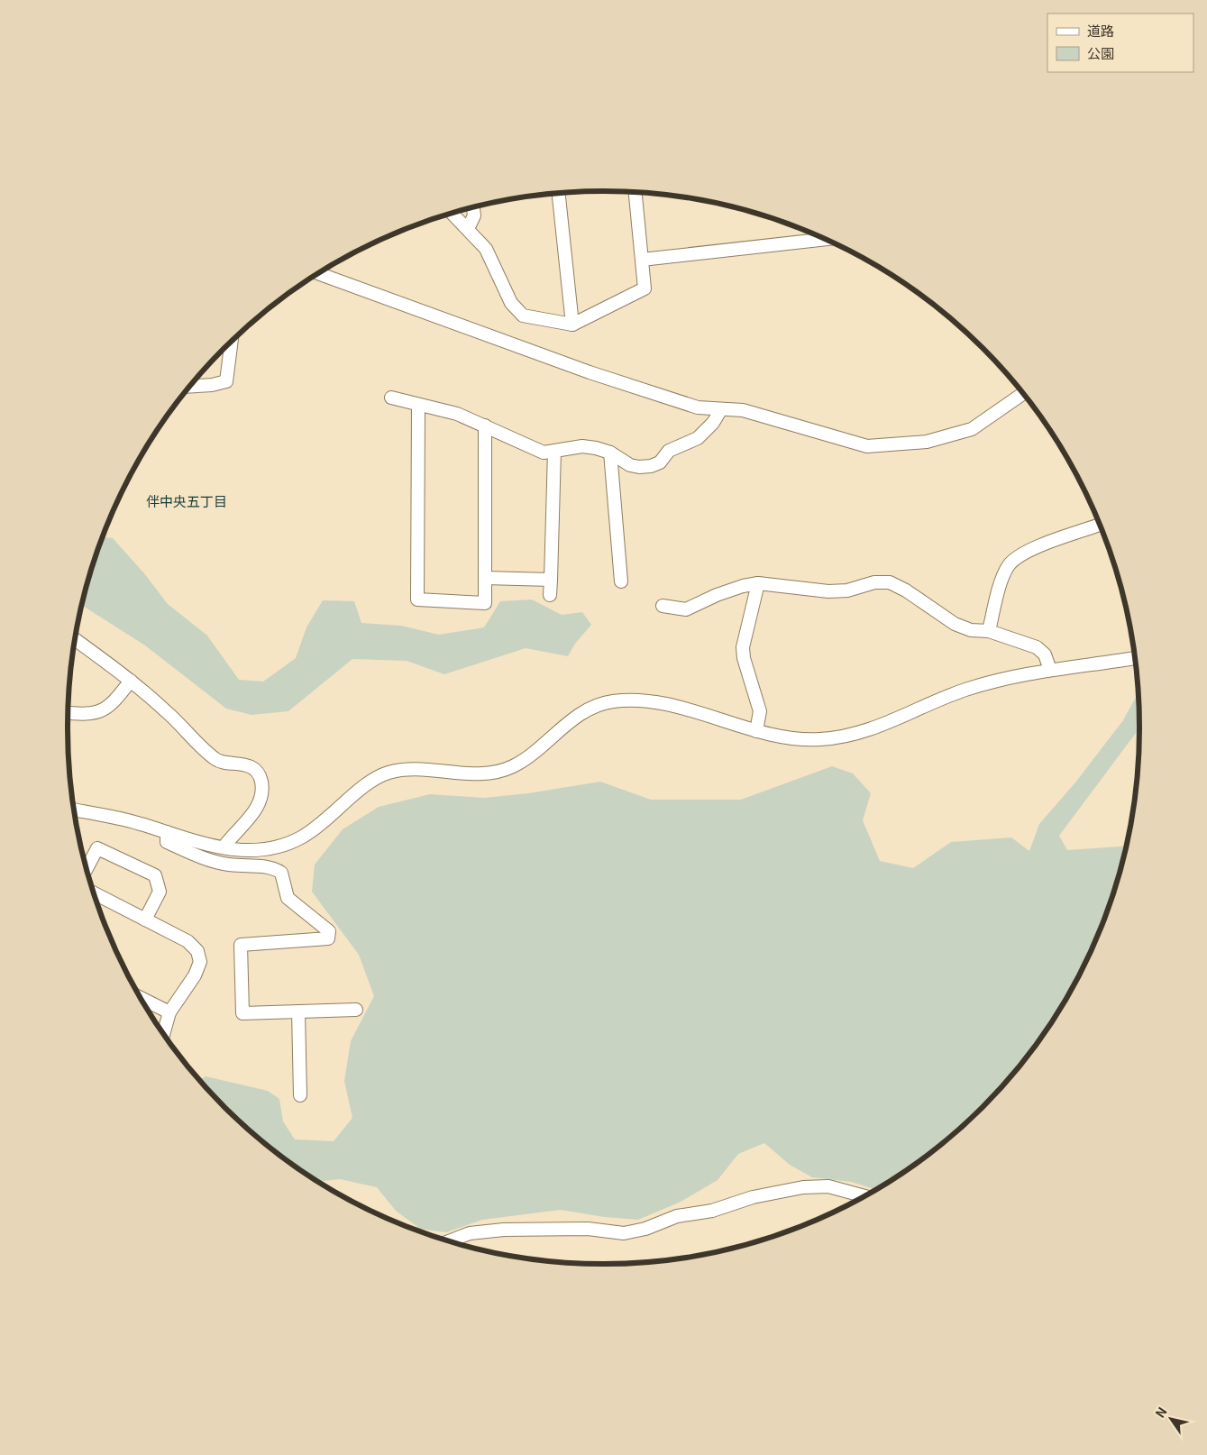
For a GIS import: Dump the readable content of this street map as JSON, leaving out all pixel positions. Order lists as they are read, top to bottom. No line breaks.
{"districts":["伴中央五丁目"],"legend":["道路","公園"],"north":"top left"}
